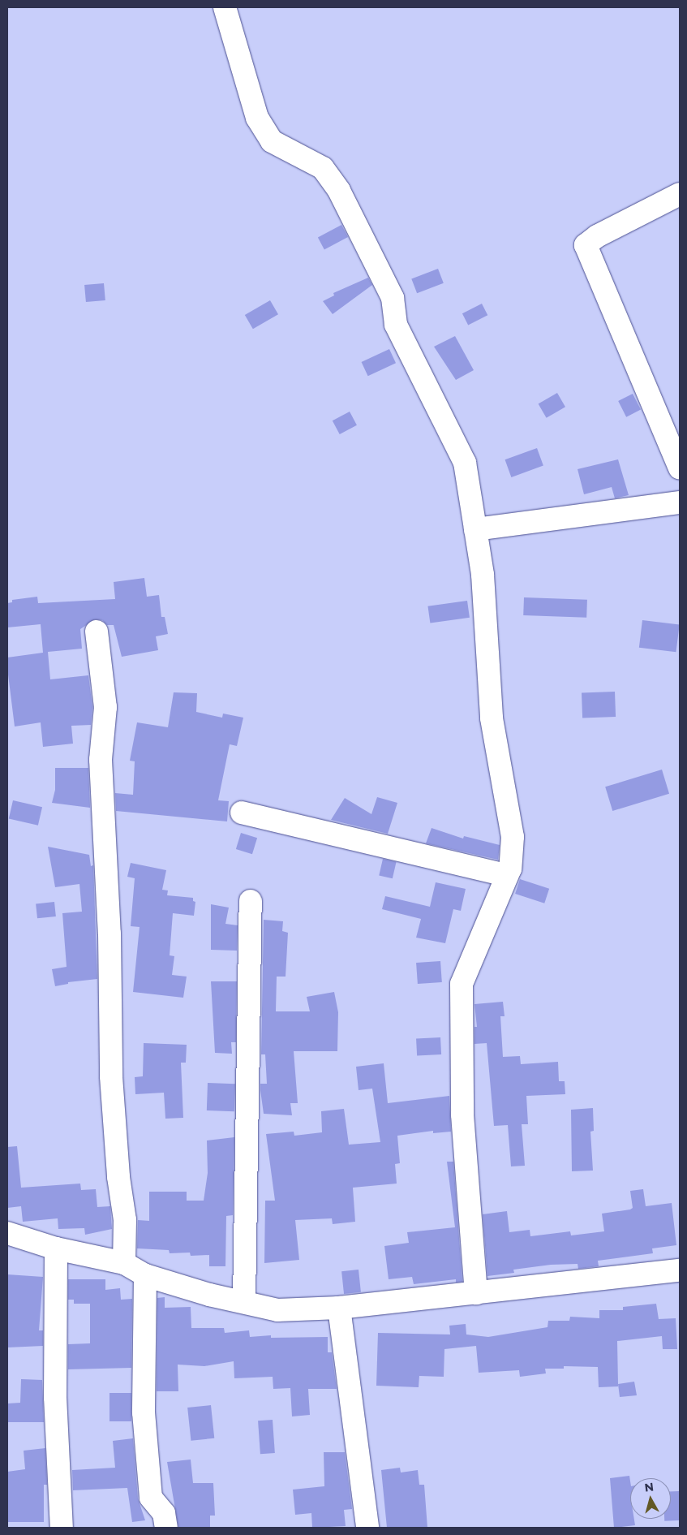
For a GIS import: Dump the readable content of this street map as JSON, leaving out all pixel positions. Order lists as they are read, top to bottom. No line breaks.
{"north":"top"}
